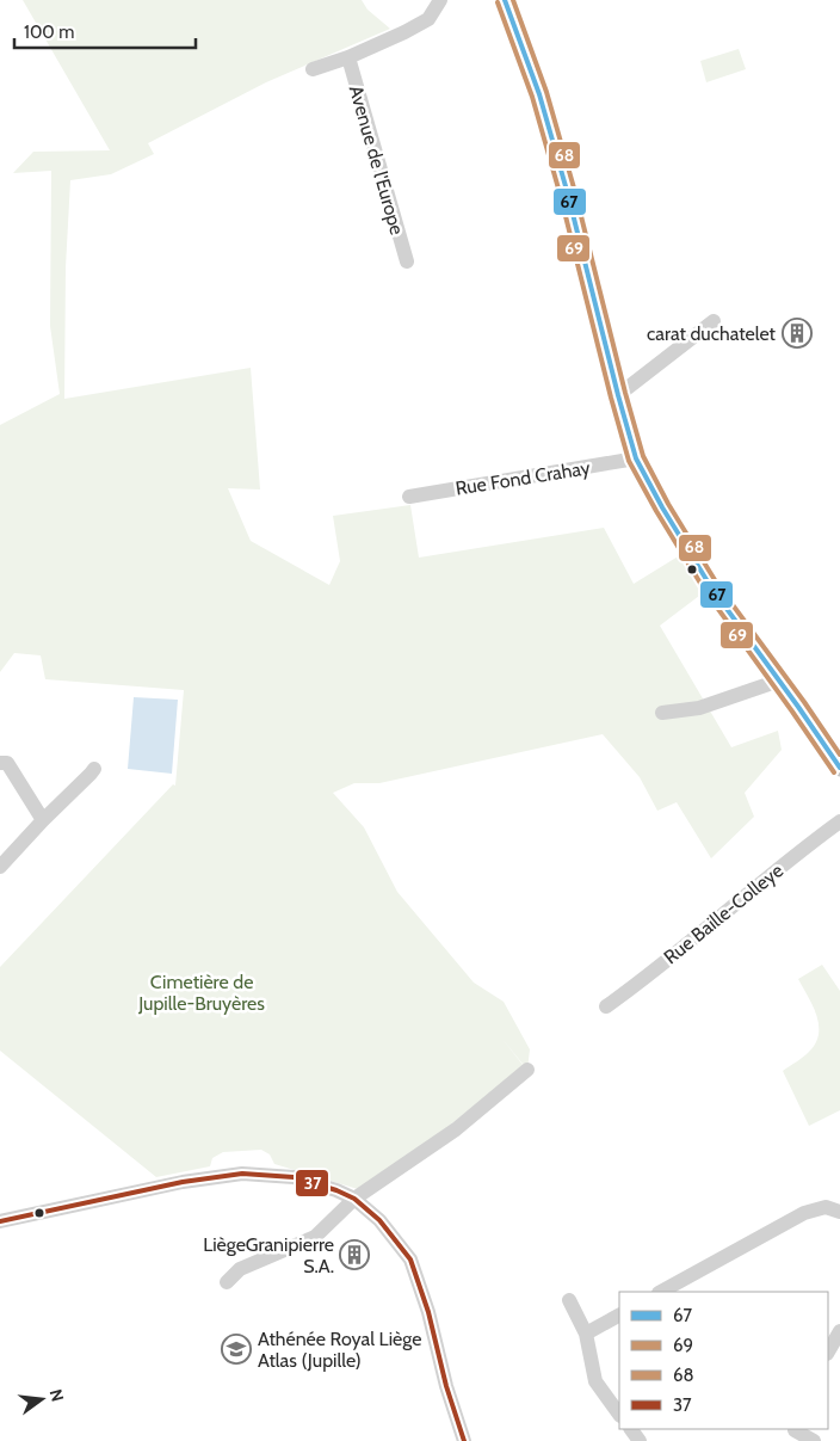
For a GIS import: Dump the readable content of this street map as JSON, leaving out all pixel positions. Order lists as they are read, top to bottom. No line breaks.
{"streets":{"street":["Avenue de l'Europe","Rue Fond Crahay","Rue Baille-Colleye"]},"parks":["Cimetière de Jupille-Bruyères"],"places":{"building":["carat duchatelet","LiègeGranipierre S.A."],"school or university":["Athénée Royal Liège Atlas (Jupille)"]},"lines":["transit line 67","transit line 68","transit line 69","transit line 37"],"legend":["67","69","68","37"],"scale_bar":"100 m","north":"right"}
